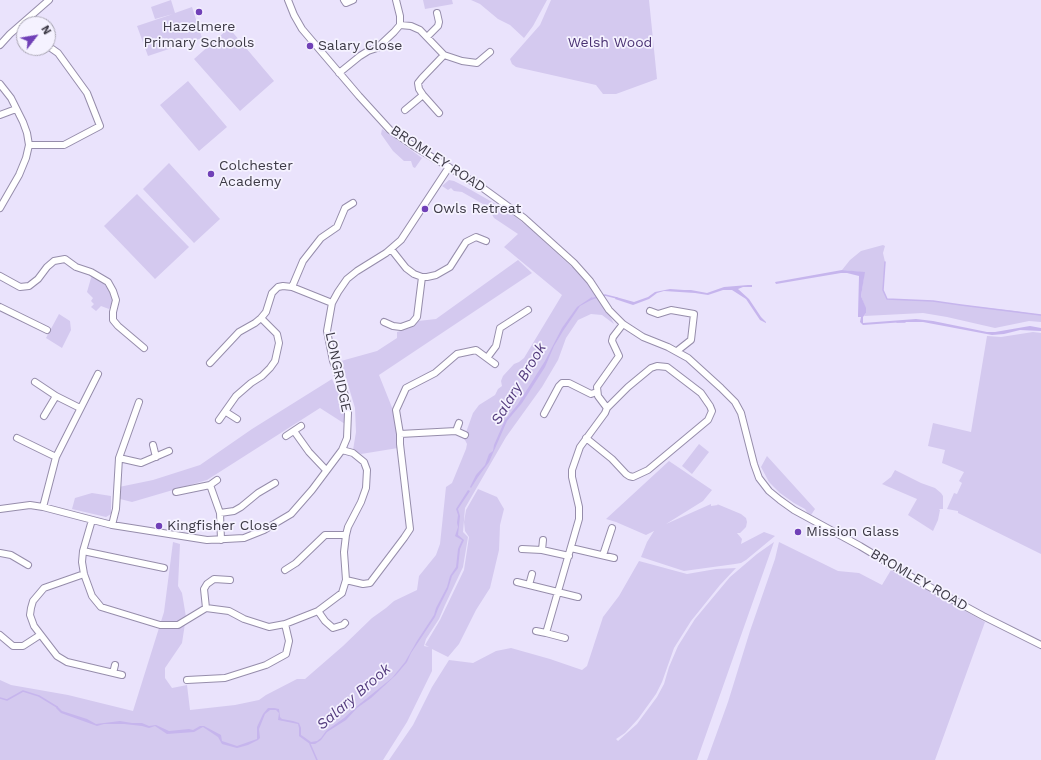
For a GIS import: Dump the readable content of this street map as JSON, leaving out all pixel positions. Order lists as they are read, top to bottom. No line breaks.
{"streets":{"street":["BROMLEY ROAD","LONGRIDGE"]},"crossings":[["BROMLEY ROAD","LONGRIDGE"]],"water":["Salary Brook"],"parks":["Welsh Wood"],"places":["Hazelmere Primary Schools","Salary Close","Colchester Academy","Owls Retreat","Kingfisher Close","Mission Glass"],"north":"top right"}
